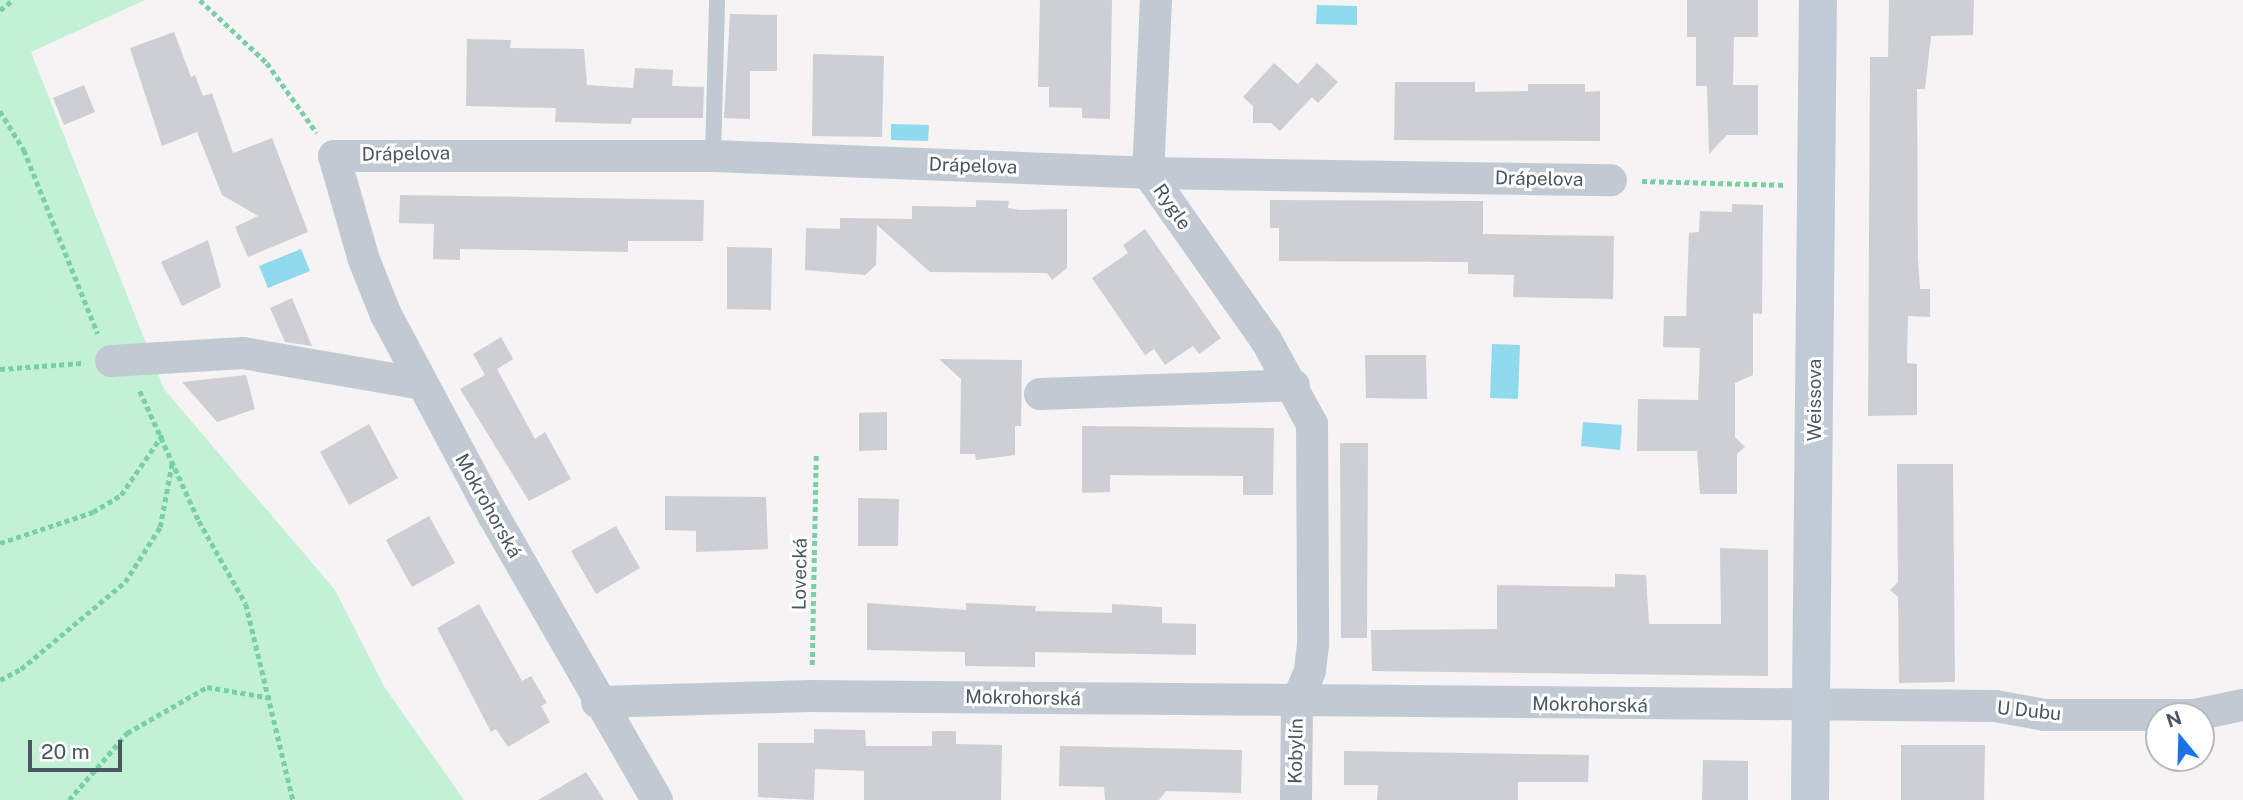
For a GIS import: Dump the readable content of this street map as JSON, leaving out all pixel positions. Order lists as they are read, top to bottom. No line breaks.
{"streets":{"street":["Drápelova","Rygle","Weissova","Mokrohorská","U Dubu","Kobylín"],"path":["Lovecká"]},"crossings":[["Drápelova","Rygle"],["Drápelova","Mokrohorská"],["Rygle","Mokrohorská"],["Rygle","Kobylín"],["Weissova","Mokrohorská"],["Weissova","U Dubu"],["Mokrohorská","Lovecká"],["Mokrohorská","U Dubu"],["Mokrohorská","Kobylín"]],"scale_bar":"20 m","north":"top"}
